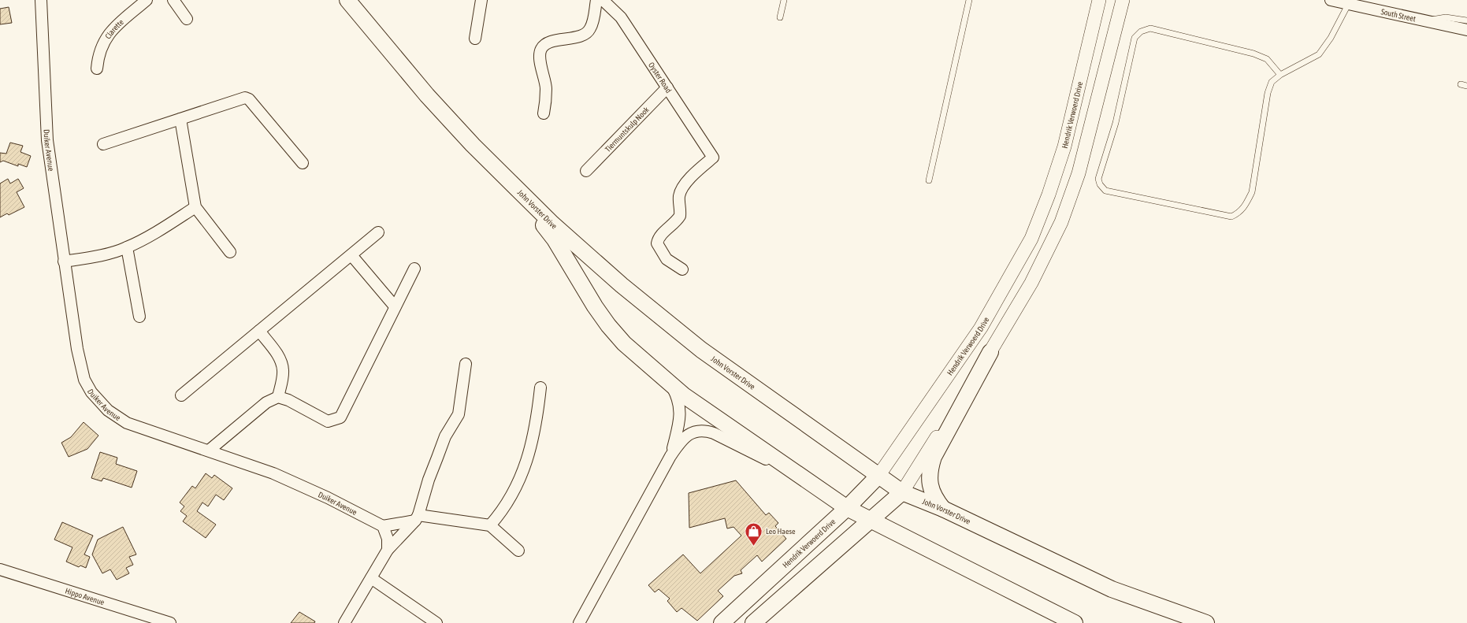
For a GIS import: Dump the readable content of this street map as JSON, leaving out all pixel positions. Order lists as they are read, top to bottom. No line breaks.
{"streets":{"main road":["Hendrik Verwoerd Drive","John Vorster Drive"],"street":["South Street","Clarette","Oyster Road","Tiermuntskulp Nook","Duiker Avenue","Hippo Avenue"]},"crossings":[["Oyster Road","Tiermuntskulp Nook"],["Hendrik Verwoerd Drive","John Vorster Drive"]],"places":{"shop":["Leo Haese"]}}
